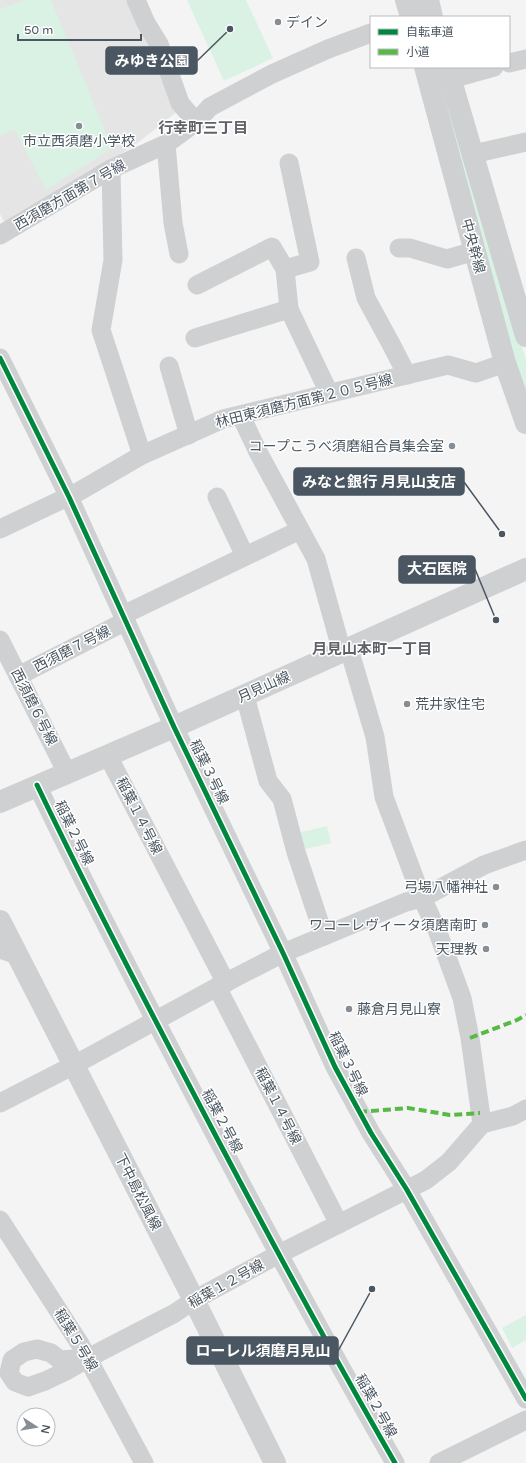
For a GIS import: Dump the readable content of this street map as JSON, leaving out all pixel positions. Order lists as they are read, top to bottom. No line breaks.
{"streets":{"street":["西須磨方面第７号線","中央幹線","林田東須磨方面第２０５号線","西須磨７号線","月見山線","西須磨６号線","稲葉３号線","稲葉１４号線","稲葉２号線","下中島松風線","稲葉１２号線","稲葉５号線"]},"crossings":[["中央幹線","林田東須磨方面第２０５号線"],["林田東須磨方面第２０５号線","稲葉３号線"],["西須磨７号線","西須磨６号線"],["西須磨７号線","稲葉３号線"],["月見山線","西須磨６号線"],["月見山線","稲葉３号線"],["月見山線","稲葉１４号線"],["月見山線","稲葉２号線"],["稲葉３号線","稲葉１２号線"],["稲葉１４号線","稲葉１２号線"],["稲葉２号線","稲葉１２号線"],["下中島松風線","稲葉１２号線"],["稲葉１２号線","稲葉５号線"]],"districts":["行幸町三丁目","月見山本町一丁目"],"places":["デイン","みゆき公園","市立西須磨小学校","コープこうべ須磨組合員集会室","みなと銀行 月見山支店","大石医院","荒井家住宅","弓場八幡神社","ワコーレヴィータ須磨南町","天理教","藤倉月見山寮","ローレル須磨月見山"],"legend":["自転車道","小道"],"scale_bar":"50 m","north":"right"}
